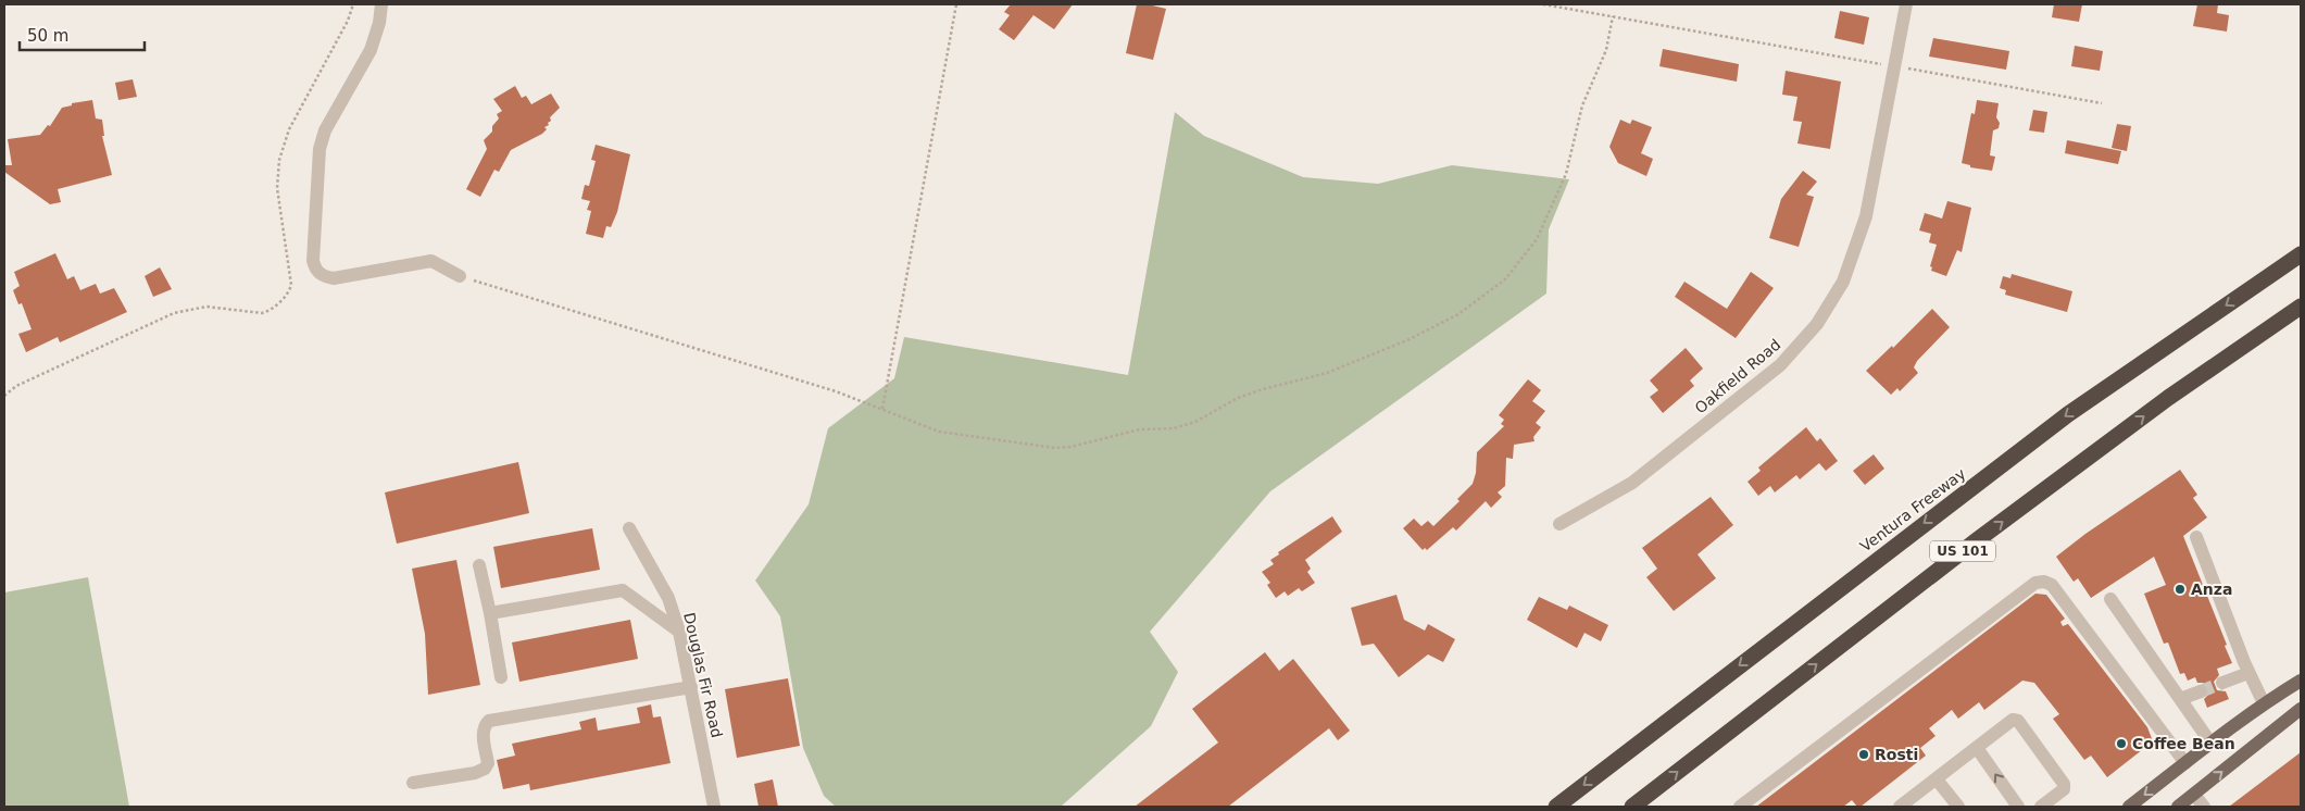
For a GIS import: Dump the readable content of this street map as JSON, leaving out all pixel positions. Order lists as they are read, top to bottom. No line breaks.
{"streets":{"highway":["Ventura Freeway","US 101"],"street":["Oakfield Road","Douglas Fir Road"]},"places":["Anza","Coffee Bean","Rosti"],"scale_bar":"50 m"}
